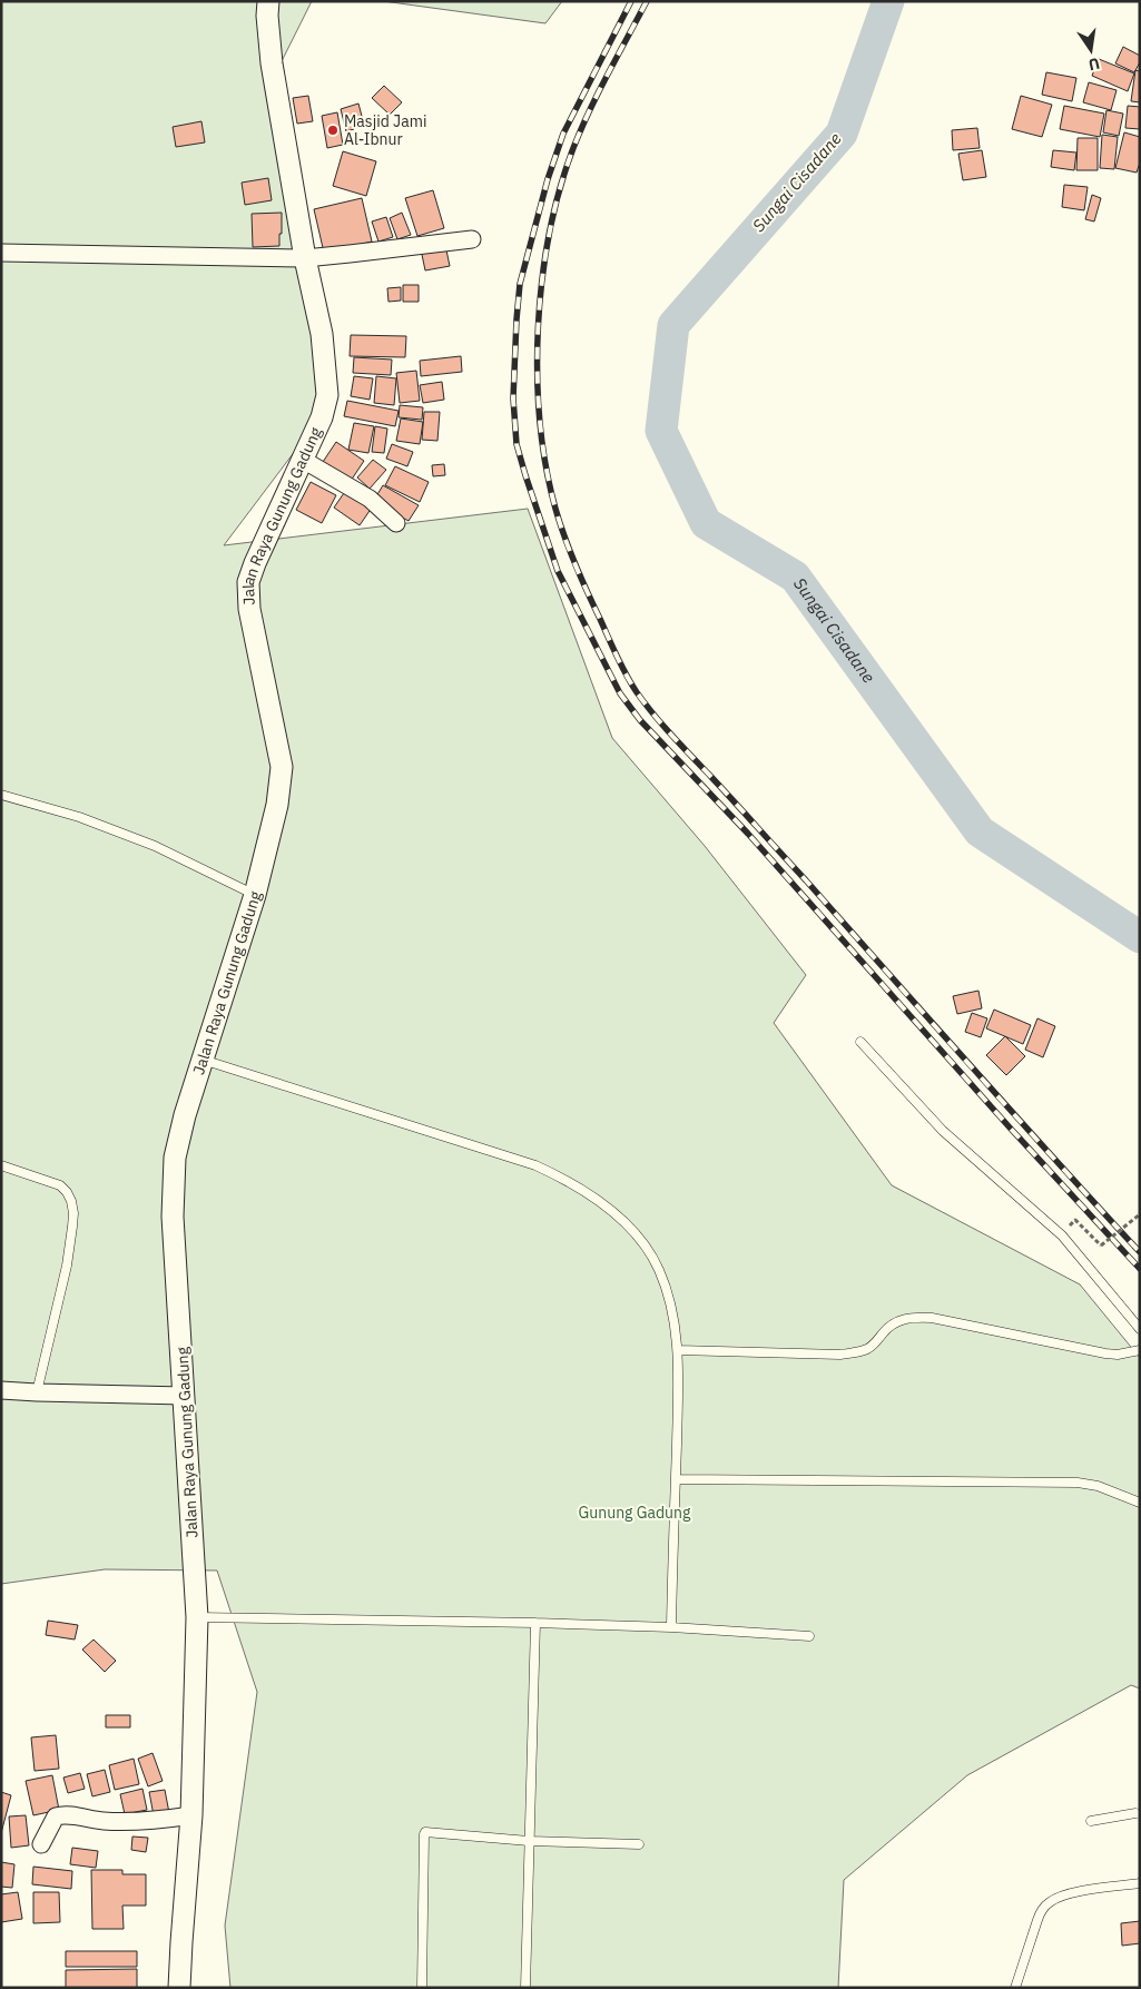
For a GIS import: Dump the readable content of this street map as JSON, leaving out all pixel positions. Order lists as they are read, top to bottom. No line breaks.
{"streets":{"street":["Jalan Raya Gunung Gadung"]},"water":["Sungai Cisadane"],"parks":["Gunung Gadung"],"places":["Masjid Jami Al-Ibnur"],"north":"bottom"}
